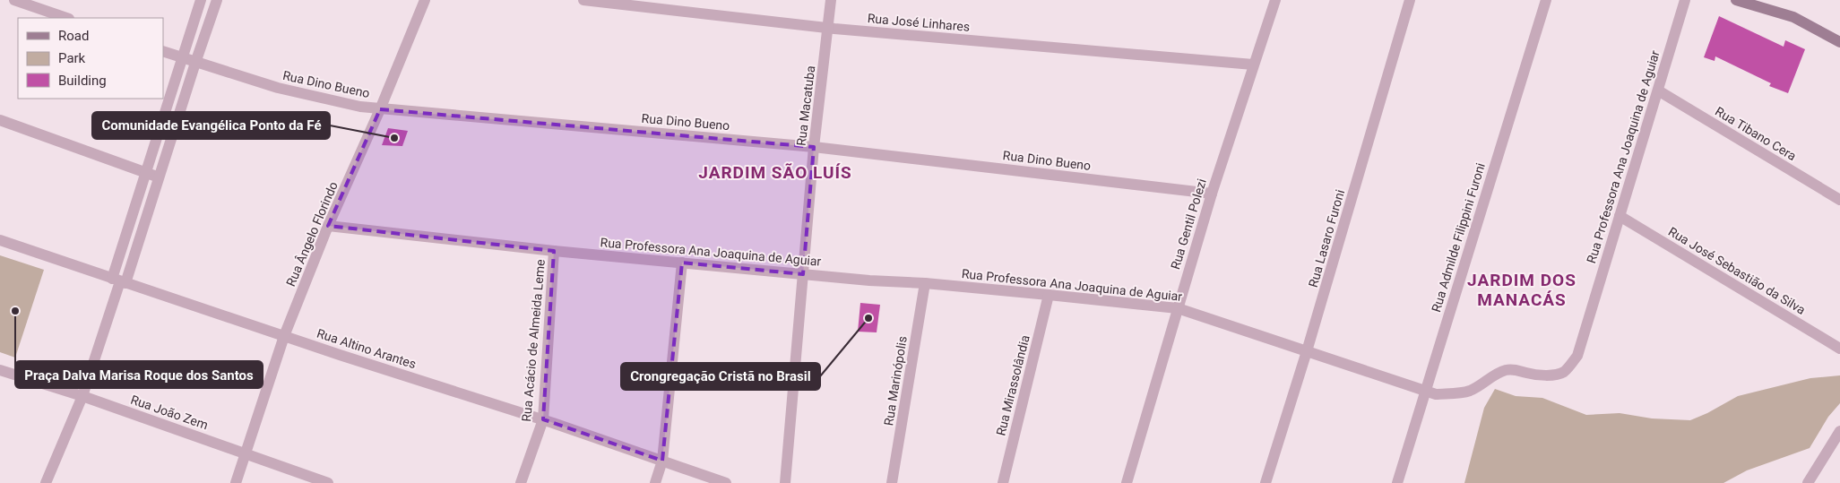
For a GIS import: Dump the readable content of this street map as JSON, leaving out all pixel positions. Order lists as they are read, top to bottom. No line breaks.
{"streets":{"street":["Rua José Linhares","Rua Dino Bueno","Rua Macatuba","Rua Tibano Cera","Rua Professora Ana Joaquina de Aguiar","Rua Gentil Polezi","Rua Ângelo Florindo","Rua Admilde Filippini Furoni","Rua Lasaro Furoni","Rua José Sebastião da Silva","Rua Acácio de Almeida Leme","Rua Altino Arantes","Rua Marinópolis","Rua Mirassolândia","Rua João Zem"]},"crossings":[["Rua José Linhares","Rua Macatuba"],["Rua José Linhares","Rua Gentil Polezi"],["Rua Dino Bueno","Rua Macatuba"],["Rua Dino Bueno","Rua Gentil Polezi"],["Rua Dino Bueno","Rua Ângelo Florindo"],["Rua Macatuba","Rua Professora Ana Joaquina de Aguiar"],["Rua Tibano Cera","Rua Professora Ana Joaquina de Aguiar"],["Rua Professora Ana Joaquina de Aguiar","Rua Gentil Polezi"],["Rua Professora Ana Joaquina de Aguiar","Rua Ângelo Florindo"],["Rua Professora Ana Joaquina de Aguiar","Rua Admilde Filippini Furoni"],["Rua Professora Ana Joaquina de Aguiar","Rua Lasaro Furoni"],["Rua Professora Ana Joaquina de Aguiar","Rua José Sebastião da Silva"],["Rua Professora Ana Joaquina de Aguiar","Rua Acácio de Almeida Leme"],["Rua Professora Ana Joaquina de Aguiar","Rua Marinópolis"],["Rua Professora Ana Joaquina de Aguiar","Rua Mirassolândia"],["Rua Ângelo Florindo","Rua Altino Arantes"],["Rua Ângelo Florindo","Rua João Zem"],["Rua Acácio de Almeida Leme","Rua Altino Arantes"]],"districts":["JARDIM SÃO LUÍS","JARDIM DOS MANACÁS"],"places":["Comunidade Evangélica Ponto da Fé","Praça Dalva Marisa Roque dos Santos","Crongregação Cristã no Brasil"],"legend":["Road","Park","Building"]}
